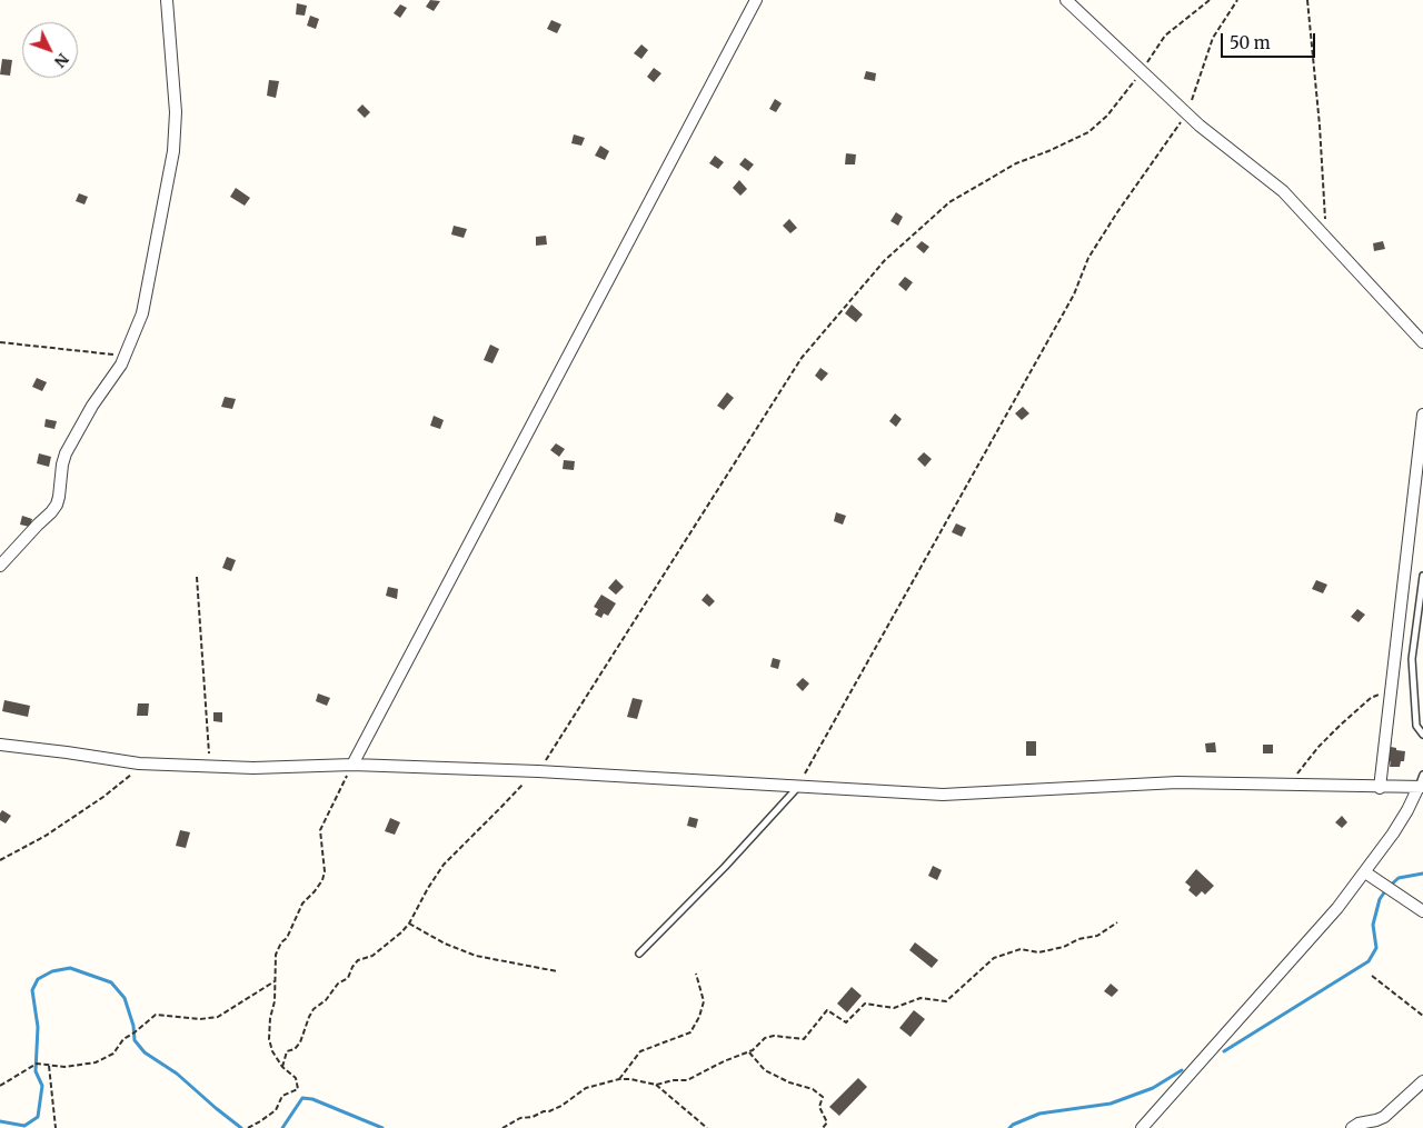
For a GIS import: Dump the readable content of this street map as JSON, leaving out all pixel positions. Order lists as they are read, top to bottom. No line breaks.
{"scale_bar":"50 m","north":"bottom right"}
